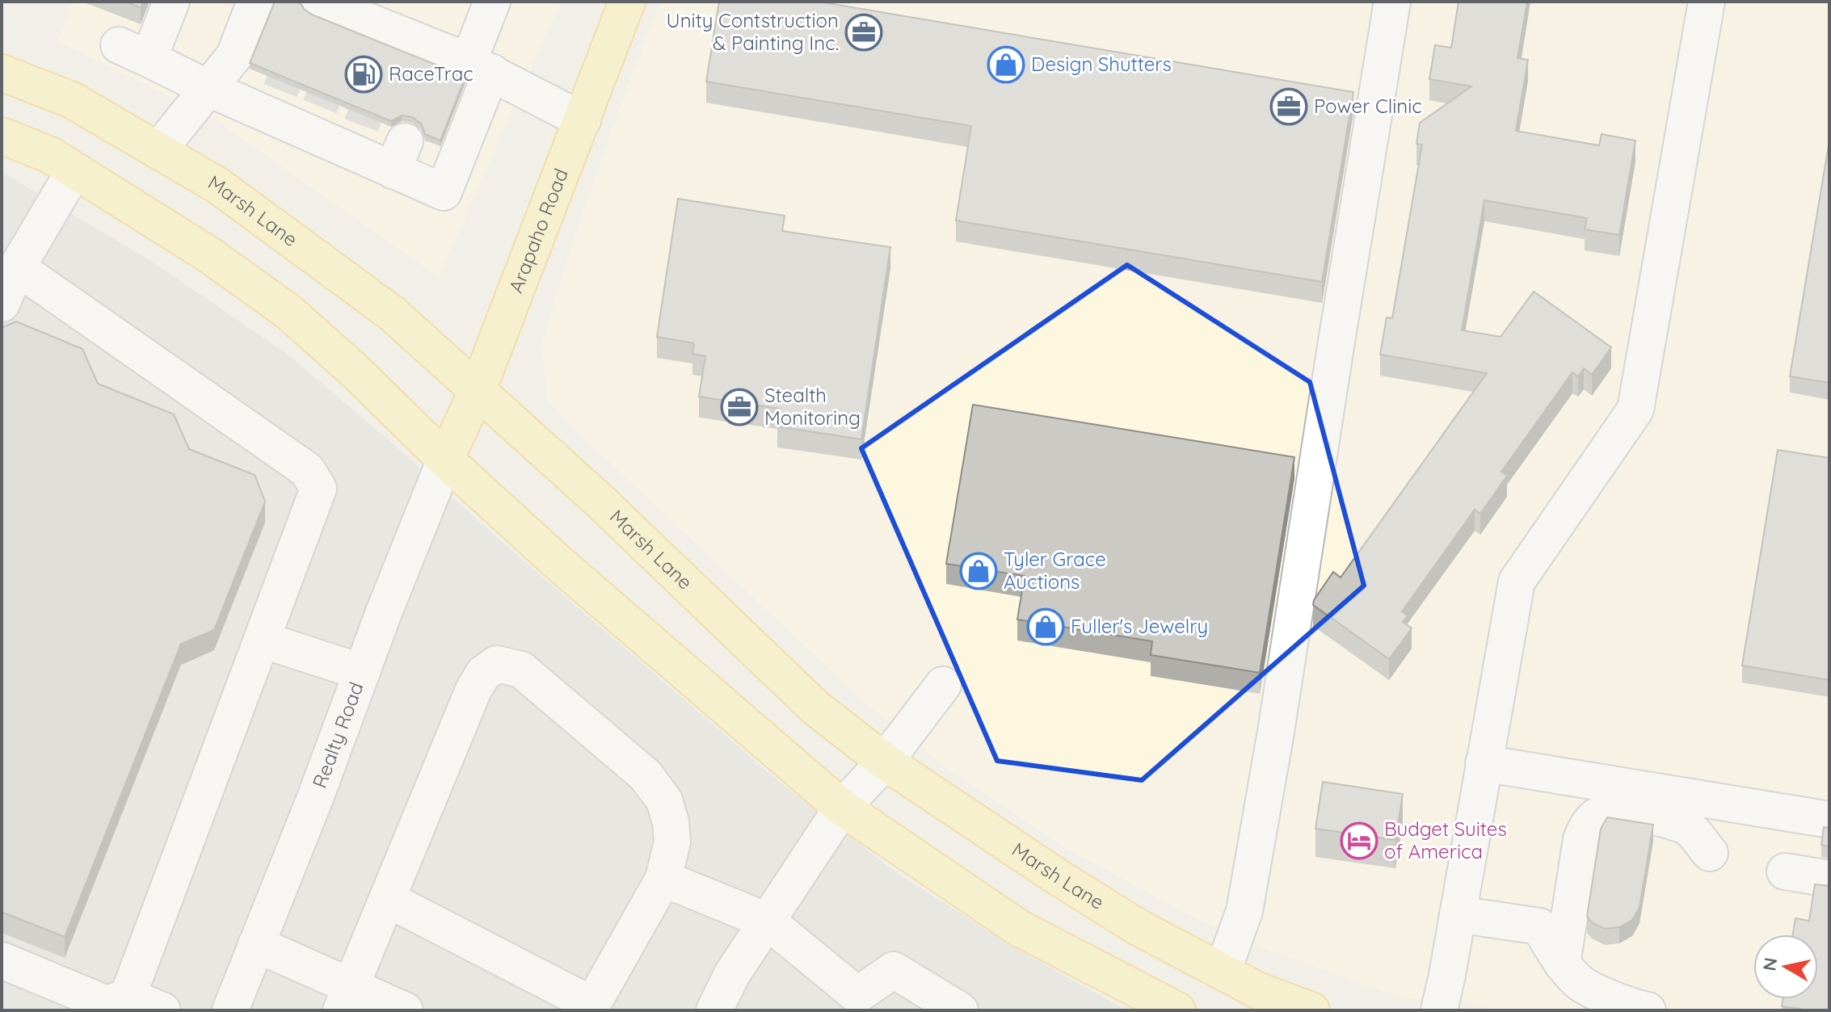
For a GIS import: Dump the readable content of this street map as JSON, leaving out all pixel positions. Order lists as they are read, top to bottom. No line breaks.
{"streets":{"main road":["Marsh Lane","Arapaho Road"],"street":["Realty Road"]},"crossings":[["Marsh Lane","Arapaho Road"],["Arapaho Road","Realty Road"]],"places":{"office":["Unity Contstruction & Painting Inc.","Power Clinic","Stealth Monitoring"],"shop":["Design Shutters","Tyler Grace Auctions","Fuller's Jewelry"],"fuel station":["RaceTrac"],"hotel":["Budget Suites of America"]},"north":"left"}
